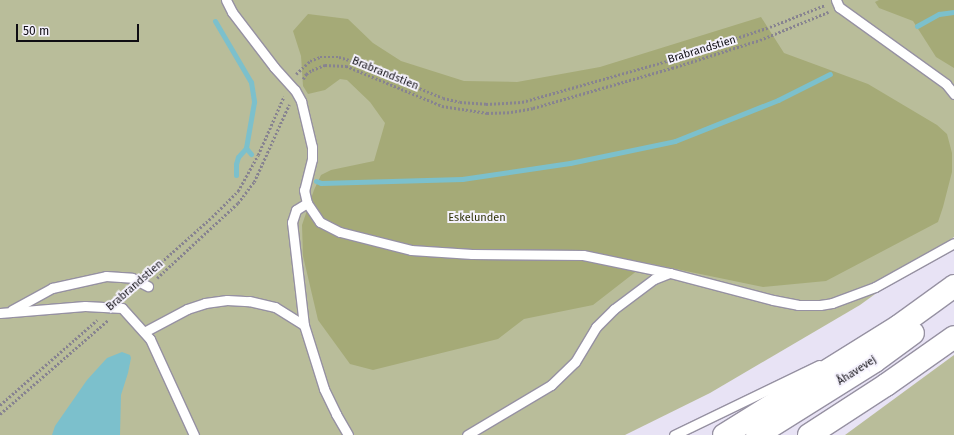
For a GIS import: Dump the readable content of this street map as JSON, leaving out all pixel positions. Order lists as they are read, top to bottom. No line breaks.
{"streets":{"main road":["Åhavevej"],"path":["Brabrandstien"]},"parks":["Eskelunden"],"scale_bar":"50 m"}
